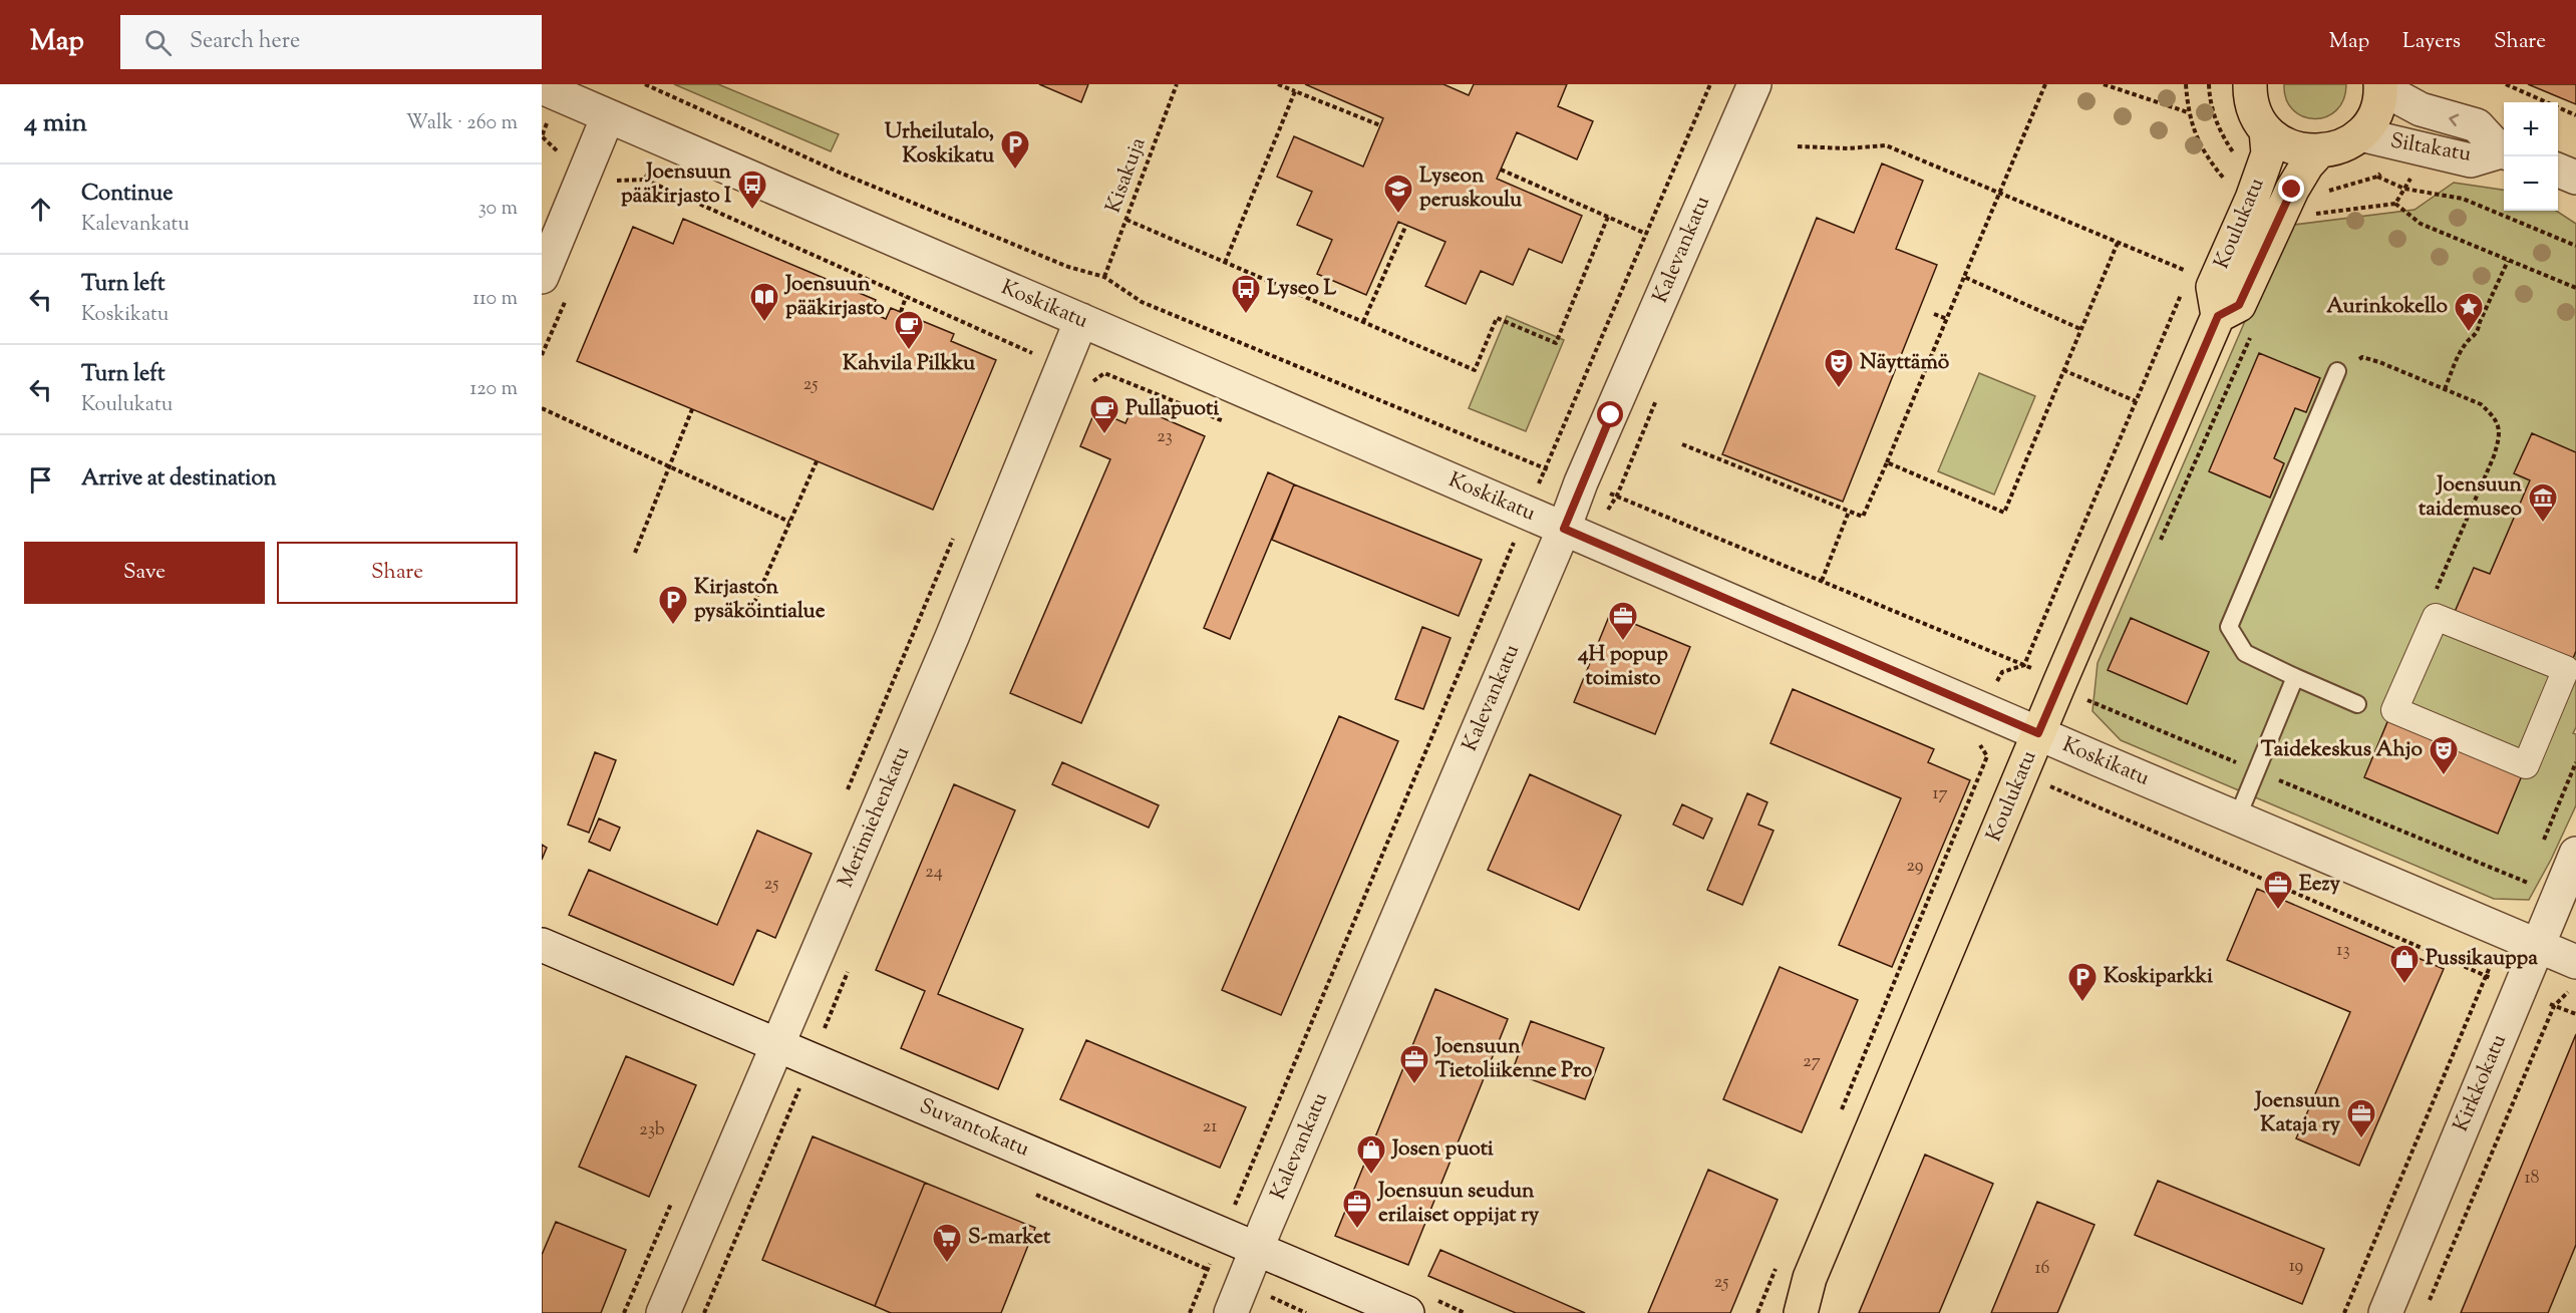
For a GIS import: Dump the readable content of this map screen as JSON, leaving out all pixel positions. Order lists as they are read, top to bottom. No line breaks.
{"streets":{"main road":["Koulukatu"],"street":["Siltakatu","Kalevankatu","Koskikatu","Merimiehenkatu","Kirkkokatu","Suvantokatu"],"path":["Kisakuja"]},"crossings":[["Koulukatu","Koskikatu"],["Kalevankatu","Koskikatu"],["Kalevankatu","Suvantokatu"],["Koskikatu","Merimiehenkatu"],["Koskikatu","Kirkkokatu"],["Merimiehenkatu","Suvantokatu"]],"places":{"parking":["Urheilutalo, Koskikatu","Kirjaston pysäköintialue","Koskiparkki"],"bus stop":["Joensuun pääkirjasto I","Lyseo L"],"school or university":["Lyseon peruskoulu"],"library":["Joensuun pääkirjasto"],"place":["Aurinkokello"],"cafe":["Kahvila Pilkku","Pullapuoti"],"theatre":["Näyttämö","Taidekeskus Ahjo"],"museum":["Joensuun taidemuseo"],"office":["4H popup toimisto","Eezy","Joensuun Tietoliikenne Pro","Joensuun Kataja ry","Joensuun seudun erilaiset oppijat ry"],"shop":["Pussikauppa","Josen puoti"],"supermarket":["S-market"]},"house_numbers":["25","23","17","29","24","25","13","27","21","23b","18","19","16","25"],"page":{"header":"Map","search":"Search here","nav":["Map","Layers","Share"],"heading":["4 min","Walk · 260 m"],"map_buttons":["+","−"],"list":[["Continue","Kalevankatu","30 m"],["Turn left","Koskikatu","110 m"],["Turn left","Koulukatu","120 m"],"Arrive at destination"],"buttons":["Save","Share"]}}
